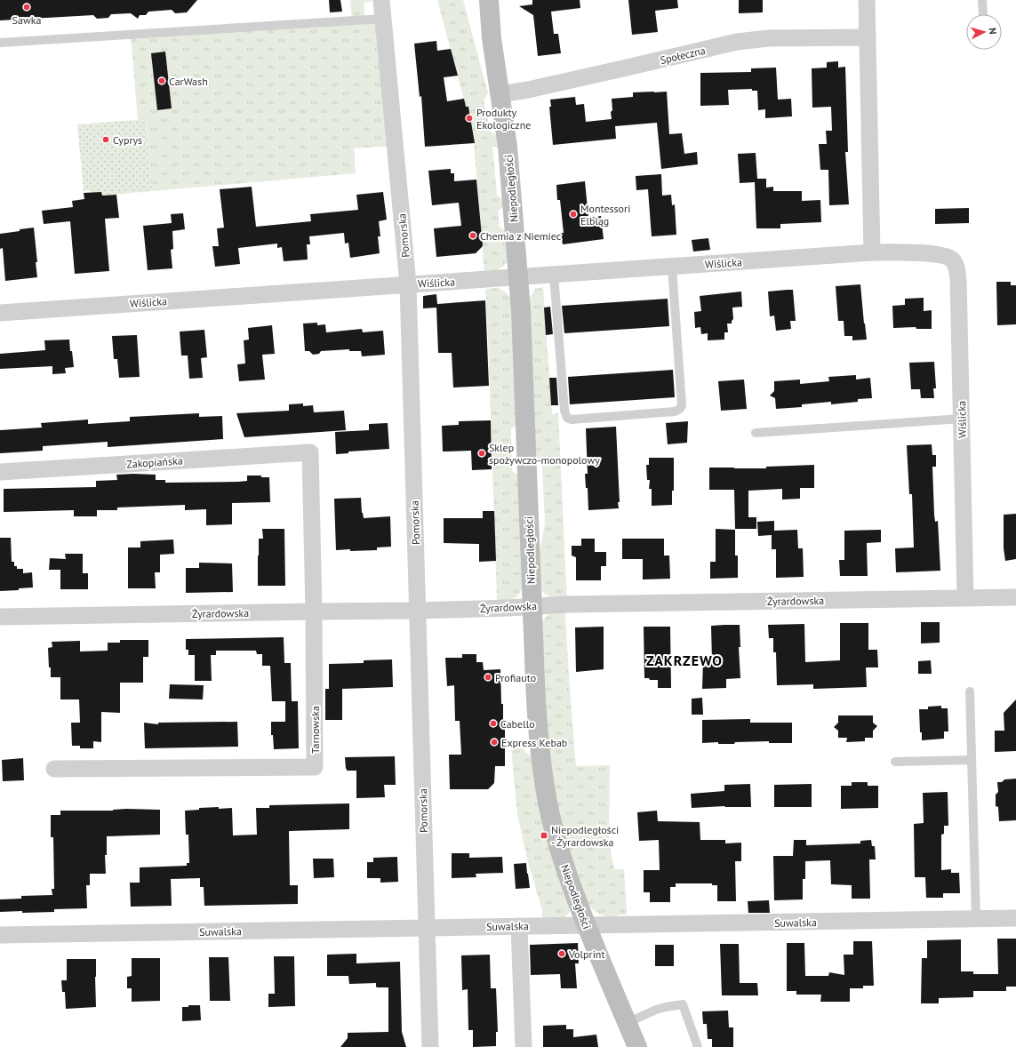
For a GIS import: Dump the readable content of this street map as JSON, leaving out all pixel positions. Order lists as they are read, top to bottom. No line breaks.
{"streets":{"street":["Społeczna","Niepodległości","Pomorska","Wiślicka","Zakopiańska","Żyrardowska","Tarnowska","Suwalska"]},"crossings":[["Społeczna","Niepodległości"],["Niepodległości","Wiślicka"],["Niepodległości","Żyrardowska"],["Niepodległości","Suwalska"],["Pomorska","Wiślicka"],["Pomorska","Żyrardowska"],["Pomorska","Suwalska"],["Wiślicka","Żyrardowska"],["Zakopiańska","Tarnowska"],["Żyrardowska","Tarnowska"]],"districts":["ZAKRZEWO"],"places":{"other":["Sawka","CarWash","Produkty Ekologiczne","Cyprys","Montessori Elbląg","Chemia z Niemiec","Sklep spożywczo-monopolowy","Profiauto","Cabello","Express Kebab","Volprint"],"transit":["Niepodległości - Żyrardowska"]},"north":"right"}
